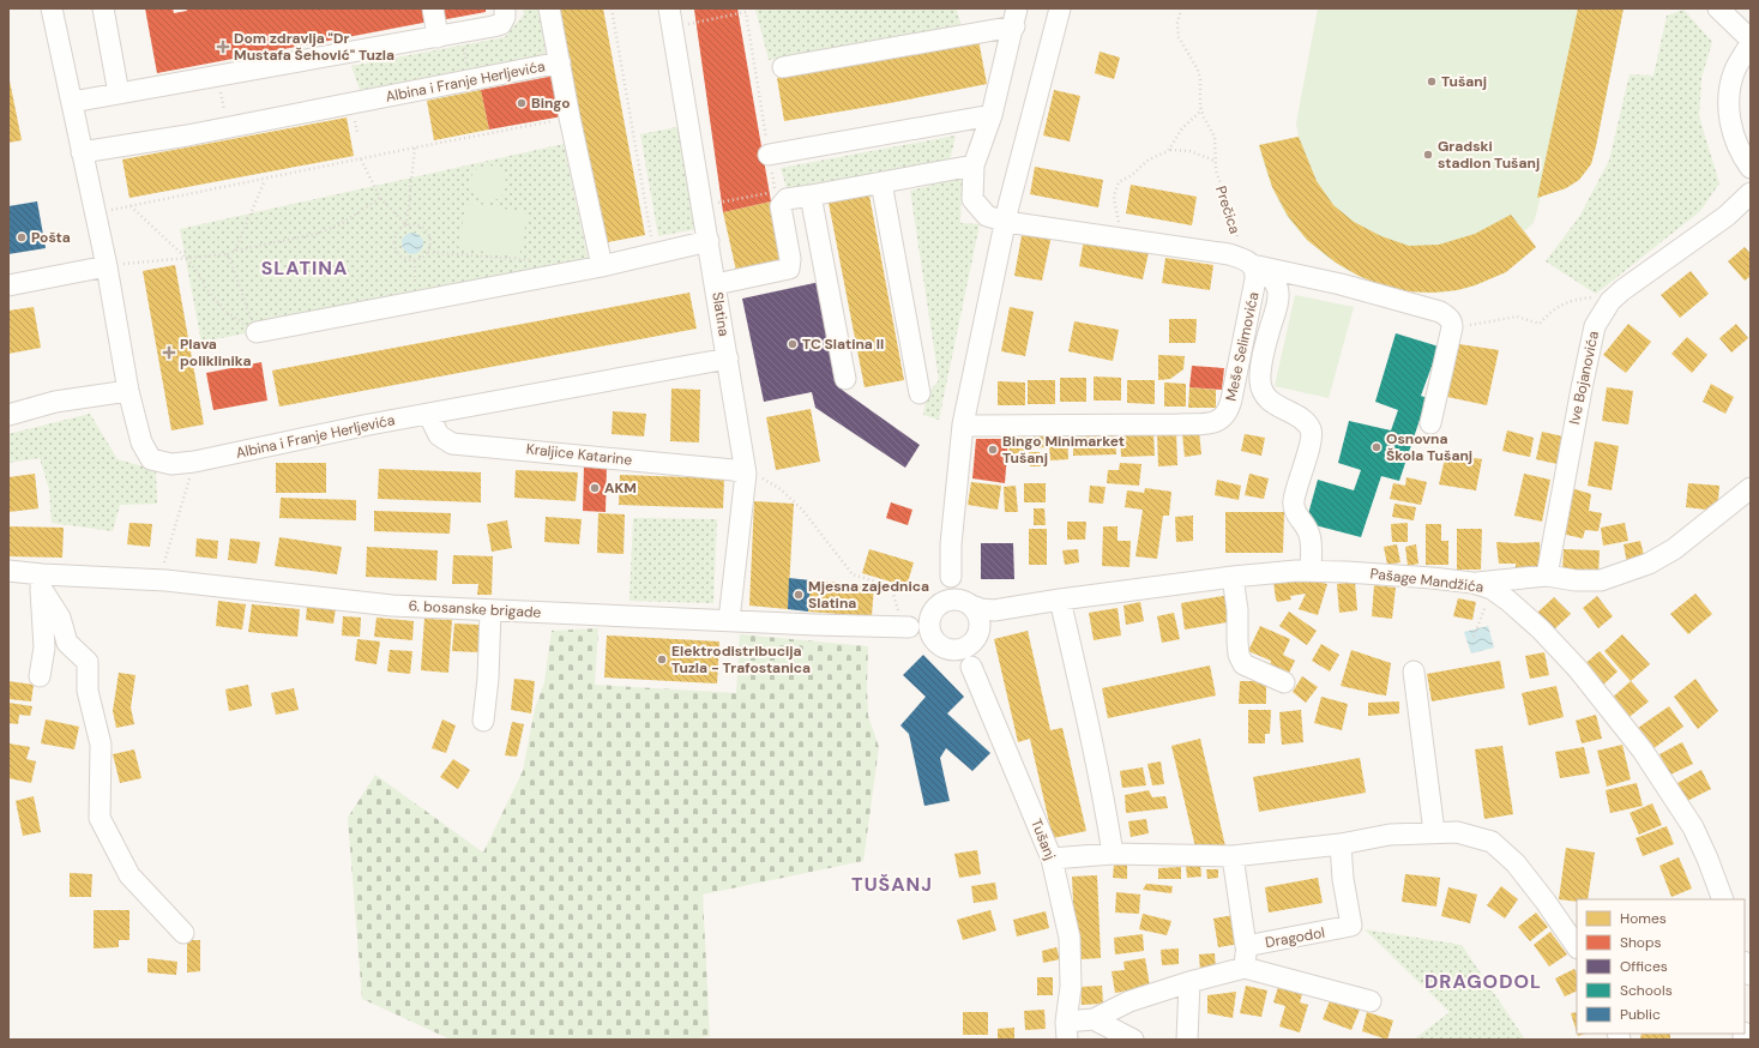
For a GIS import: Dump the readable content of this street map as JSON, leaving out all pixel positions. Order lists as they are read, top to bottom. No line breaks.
{"streets":{"street":["Albina i Franje Herljevića","Slatina","Meše Selimovića","Ive Bojanovića","Kraljice Katarine","Pašage Mandžića","6. bosanske brigade","Tušanj","Dragodol"],"path":["Prečica"]},"crossings":[["Albina i Franje Herljevića","Slatina"],["Albina i Franje Herljevića","Kraljice Katarine"],["Prečica","Meše Selimovića"],["Slatina","Kraljice Katarine"],["Slatina","6. bosanske brigade"]],"districts":["SLATINA","TUŠANJ","DRAGODOL"],"places":{"health":["Dom zdravlja \"Dr Mustafa Šehović\" Tuzla","Plava poliklinika"],"other":["Tušanj","Bingo","Gradski stadion Tušanj","Pošta","TC Slatina II","Osnovna Škola Tušanj","Bingo Minimarket Tušanj","AKM","Mjesna zajednica Slatina","Elektrodistribucija Tuzla - Trafostanica"]},"legend":["Homes","Shops","Offices","Schools","Public"]}
